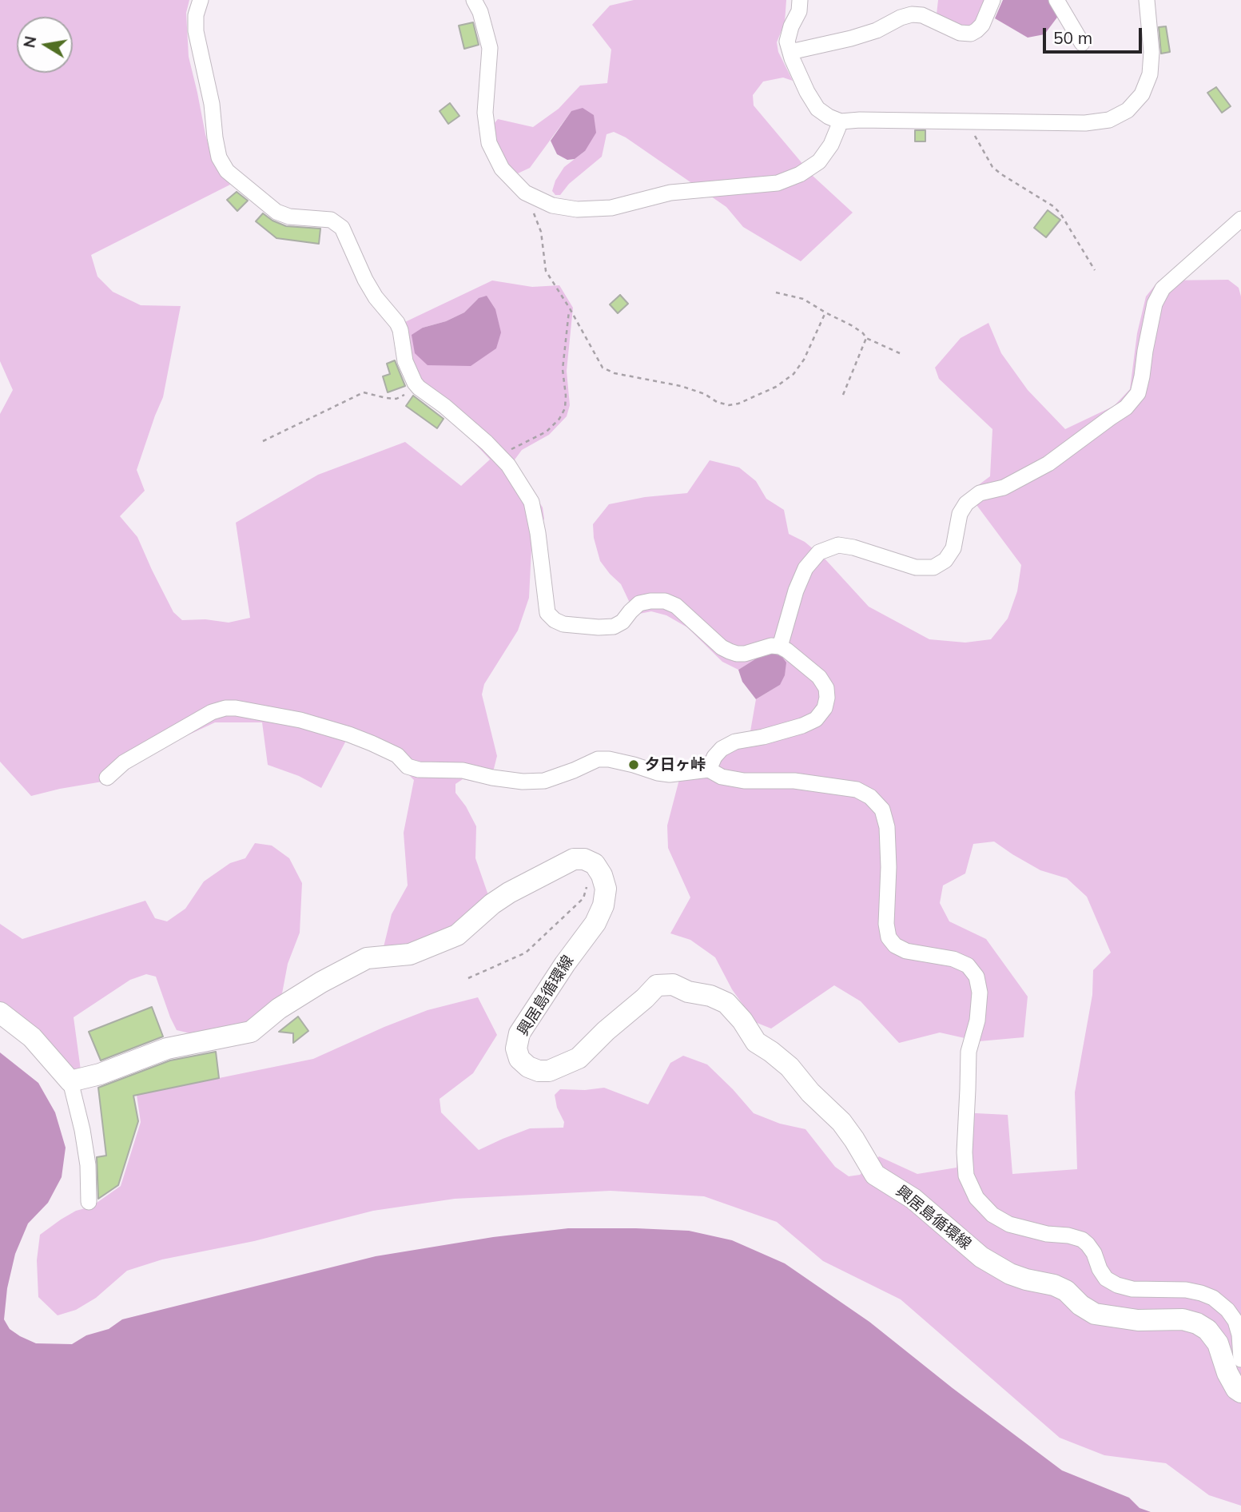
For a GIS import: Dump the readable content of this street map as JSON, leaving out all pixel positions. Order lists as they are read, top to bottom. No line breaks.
{"streets":{"main road":["興居島循環線"]},"places":["夕日ヶ峠"],"scale_bar":"50 m","north":"left"}
